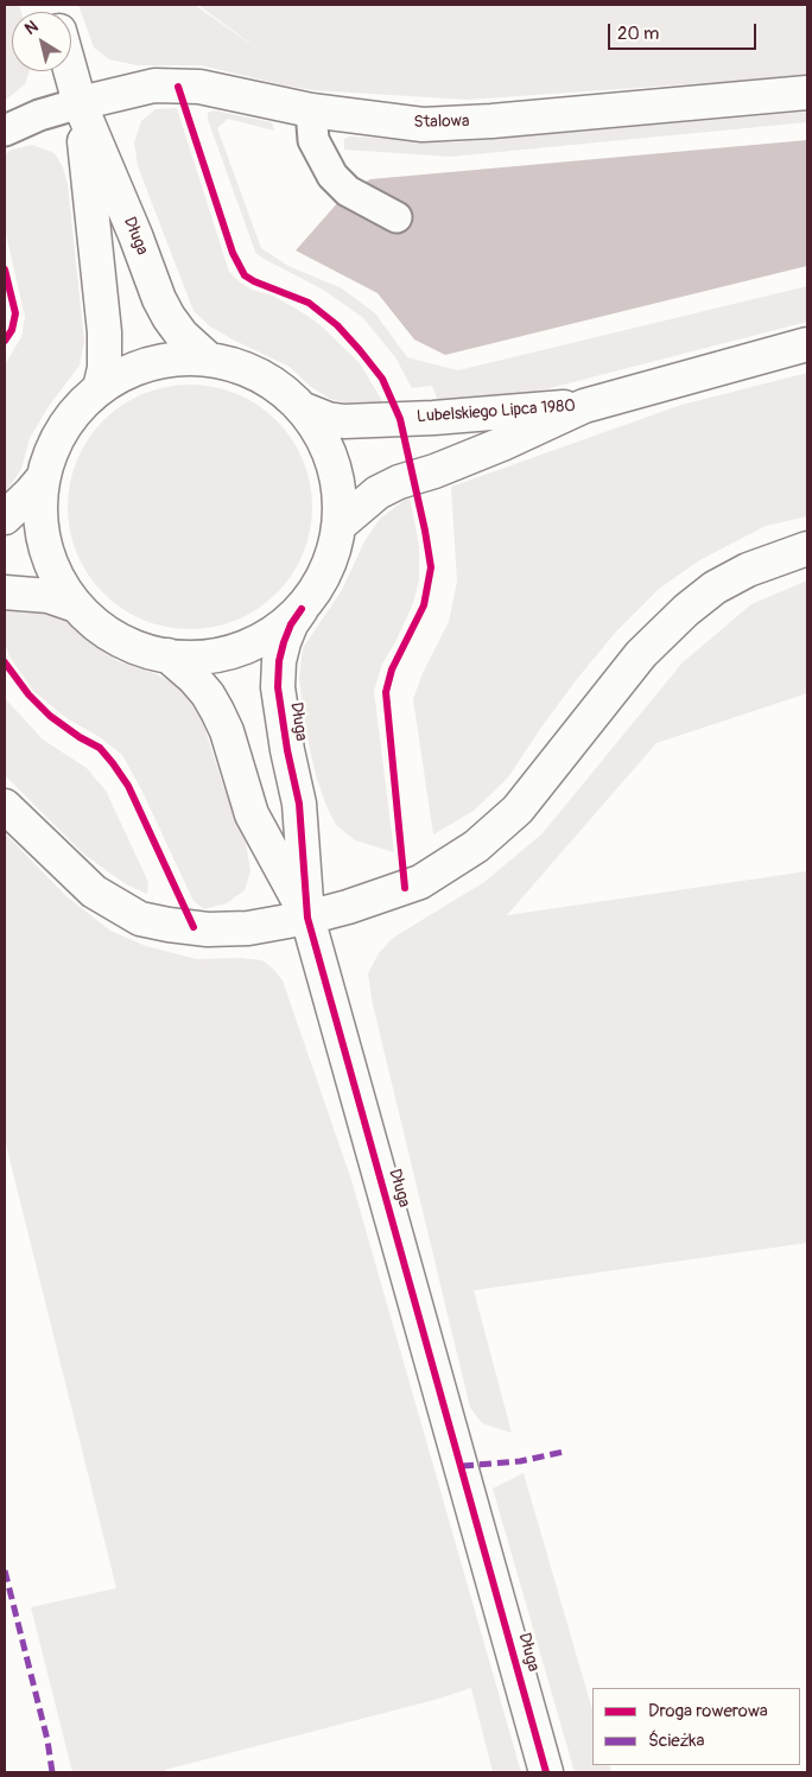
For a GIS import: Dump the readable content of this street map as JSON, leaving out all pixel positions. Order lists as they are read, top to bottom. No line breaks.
{"streets":{"street":["Stalowa","Długa","Lubelskiego Lipca 1980"]},"crossings":[["Stalowa","Długa"]],"legend":["Droga rowerowa","Ścieżka"],"scale_bar":"20 m","north":"top left"}
